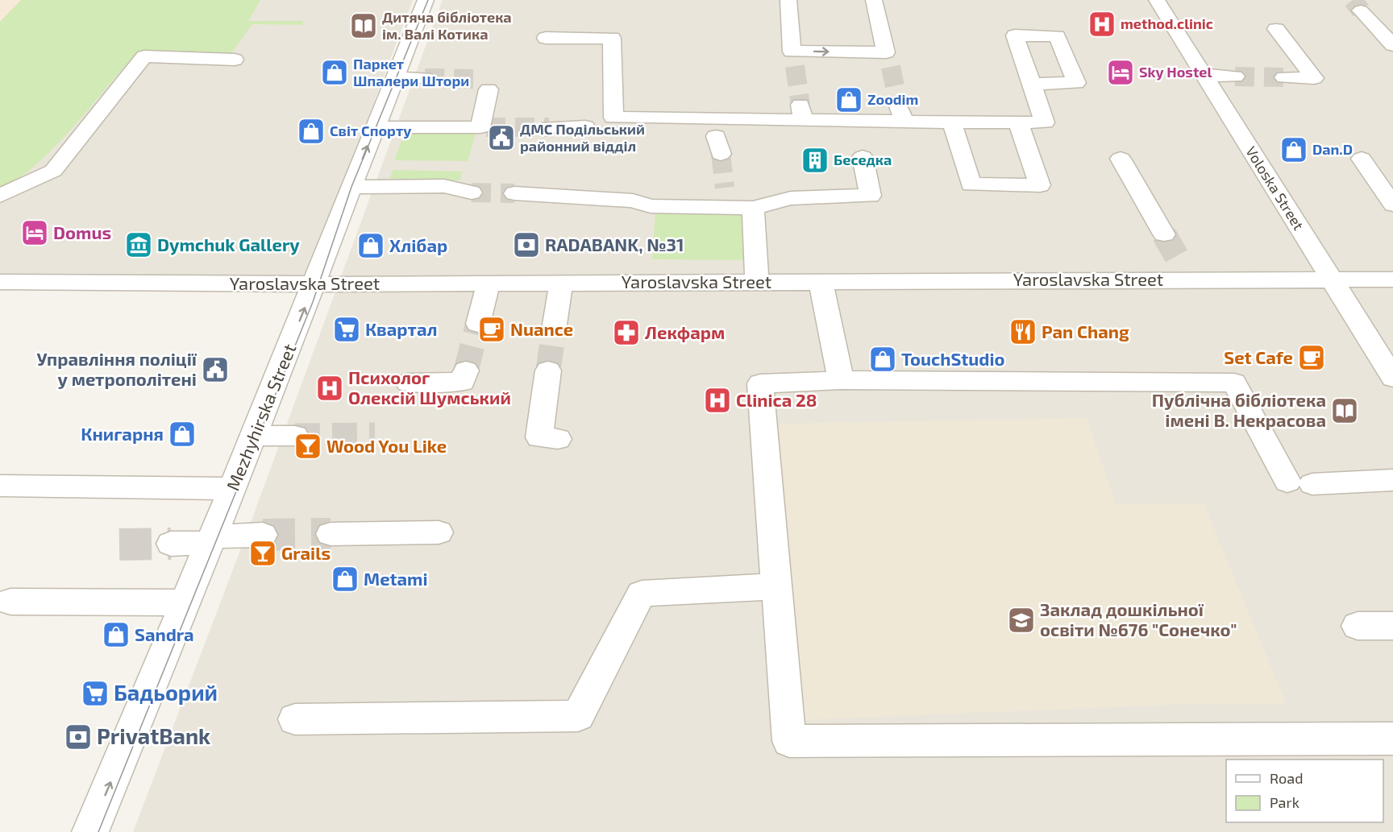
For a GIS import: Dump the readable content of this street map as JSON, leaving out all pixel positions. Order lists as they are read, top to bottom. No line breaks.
{"streets":{"street":["Voloska Street","Yaroslavska Street","Mezhyhirska Street"]},"crossings":[["Voloska Street","Yaroslavska Street"],["Yaroslavska Street","Mezhyhirska Street"]],"one_way":["Mezhyhirska Street"],"places":{"hospital":["method.clinic","Психолог Олексій Шумський","Clinica 28"],"library":["Дитяча бібліотека ім. Валі Котика","Публічна бібліотека імені В. Некрасова"],"shop":["Паркет Шпалери Штори","Zoodim","Світ Спорту","Dan.D","Хлібар","TouchStudio","Книгарня","Metami","Sandra"],"hotel":["Sky Hostel","Domus"],"public building":["ДМС Подільський районний відділ","Управління поліції у метрополітені"],"building":["Беседка"],"museum":["Dymchuk Gallery"],"bank":["RADABANK, №31","PrivatBank"],"supermarket":["Квартал","Бадьорий"],"cafe":["Nuance","Set Cafe"],"restaurant":["Pan Chang"],"pharmacy":["Лекфарм"],"bar":["Wood You Like","Grails"],"school or university":["Заклад дошкільної освіти №676 \"Сонечко\""]},"legend":["Road","Park"]}
